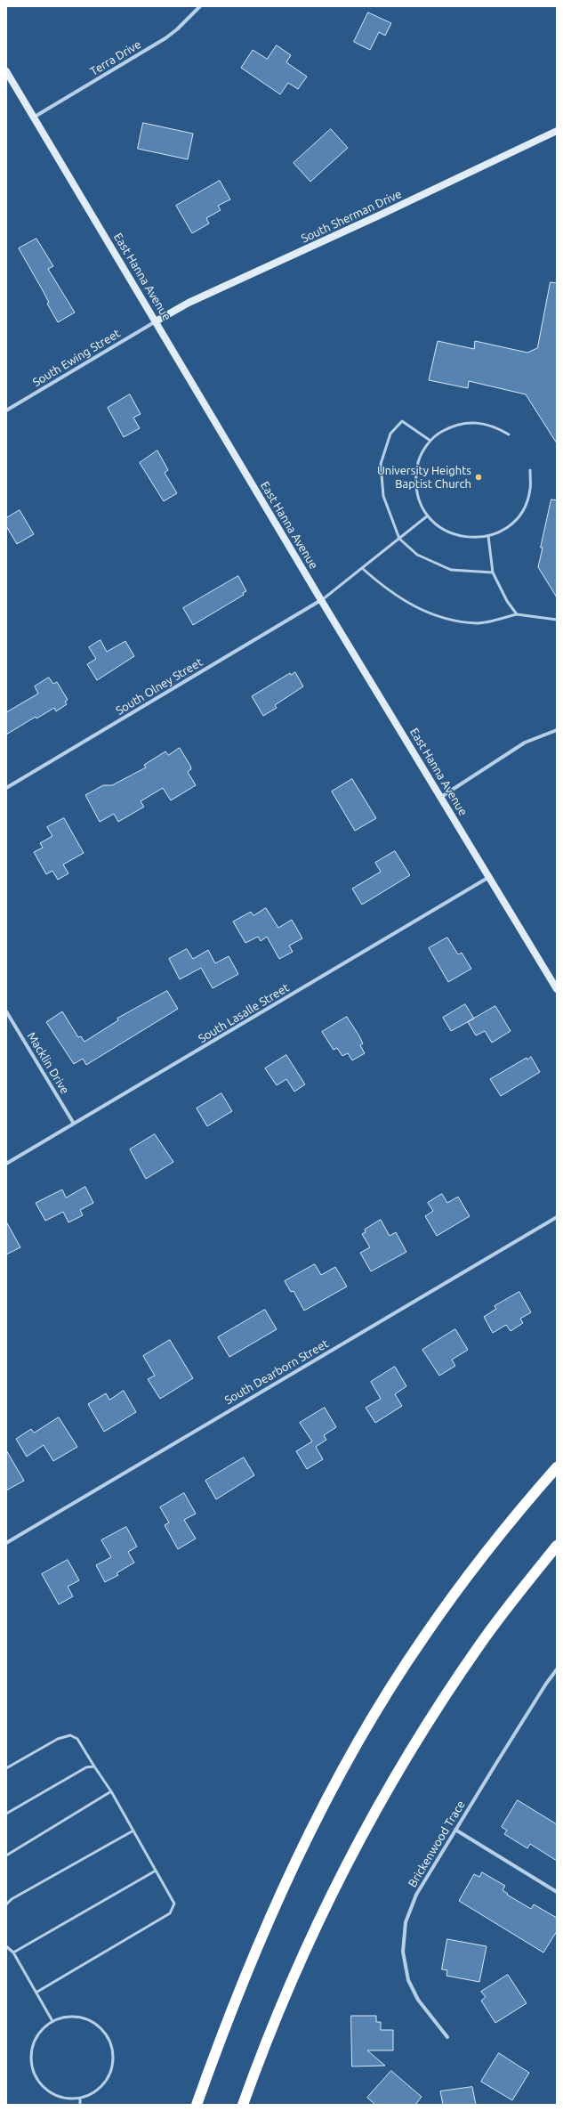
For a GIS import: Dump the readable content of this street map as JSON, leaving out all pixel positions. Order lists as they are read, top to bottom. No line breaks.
{"streets":{"main road":["South Sherman Drive","East Hanna Avenue"],"street":["Terra Drive","South Ewing Street","South Olney Street","South Lasalle Street","Macklin Drive","South Dearborn Street","Brickenwood Trace"]},"crossings":[["Terra Drive","East Hanna Avenue"],["South Sherman Drive","East Hanna Avenue"],["South Sherman Drive","South Ewing Street"],["East Hanna Avenue","South Ewing Street"],["East Hanna Avenue","South Olney Street"],["East Hanna Avenue","South Lasalle Street"],["South Lasalle Street","Macklin Drive"]],"places":["University Heights Baptist Church"]}
